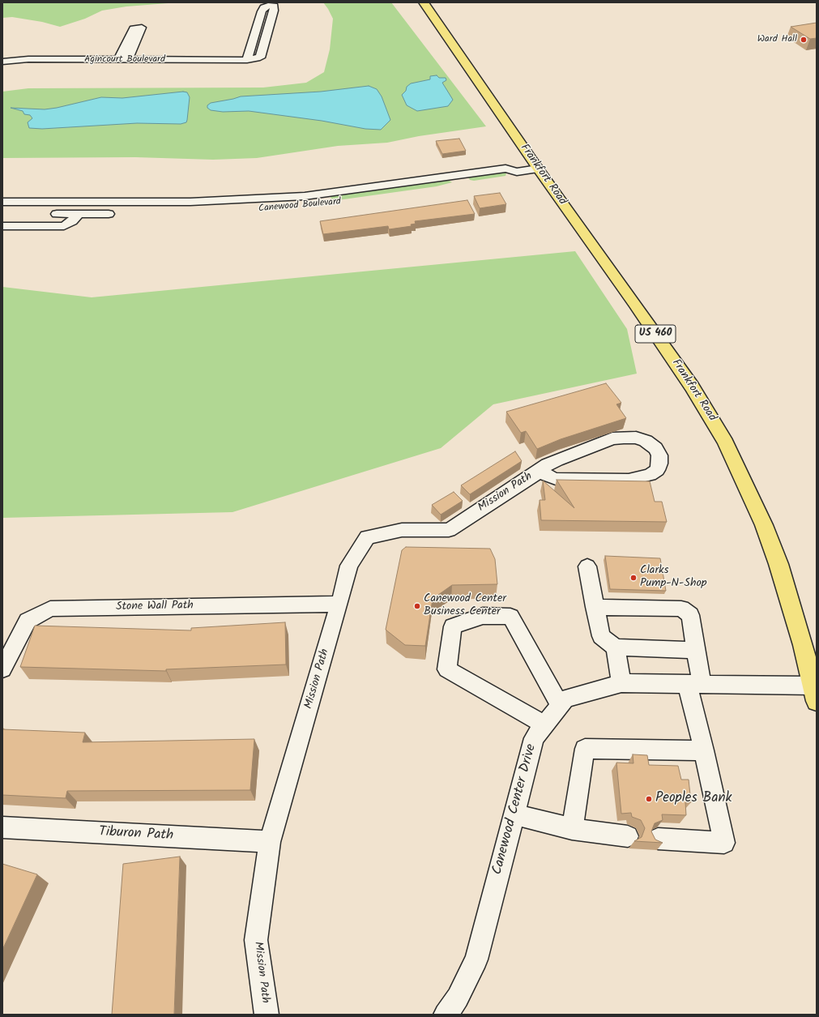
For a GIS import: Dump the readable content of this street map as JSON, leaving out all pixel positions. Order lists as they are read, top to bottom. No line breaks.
{"streets":{"main road":["Frankfort Road","US 460"],"street":["Agincourt Boulevard","Canewood Boulevard","Mission Path","Stone Wall Path","Canewood Center Drive","Tiburon Path"]},"crossings":[["Frankfort Road","Canewood Boulevard"],["Frankfort Road","Canewood Center Drive"],["Mission Path","Stone Wall Path"],["Mission Path","Tiburon Path"]],"places":["Ward Hall","Clarks Pump-N-Shop","Canewood Center Business Center","Peoples Bank"]}
